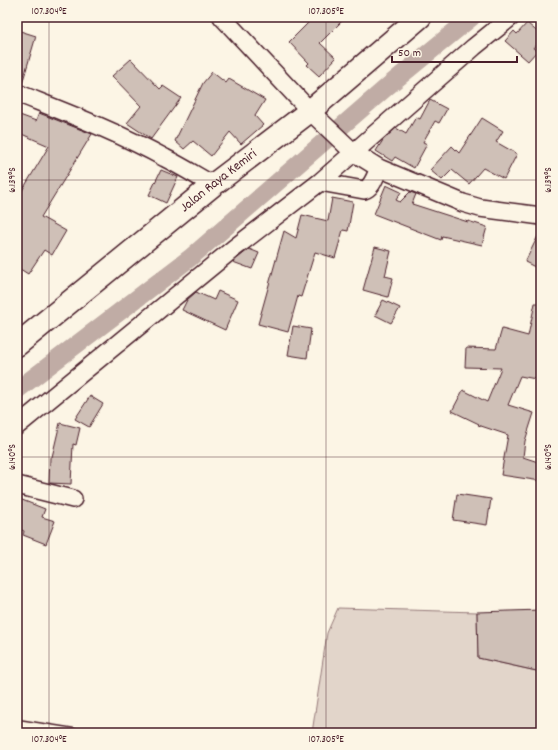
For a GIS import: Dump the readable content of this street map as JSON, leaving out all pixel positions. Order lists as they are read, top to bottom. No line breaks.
{"streets":{"main road":["Jalan Raya Kemiri"]},"scale_bar":"50 m","coordinates":["107.304°E","107.305°E","6.139°S","6.140°S"]}
